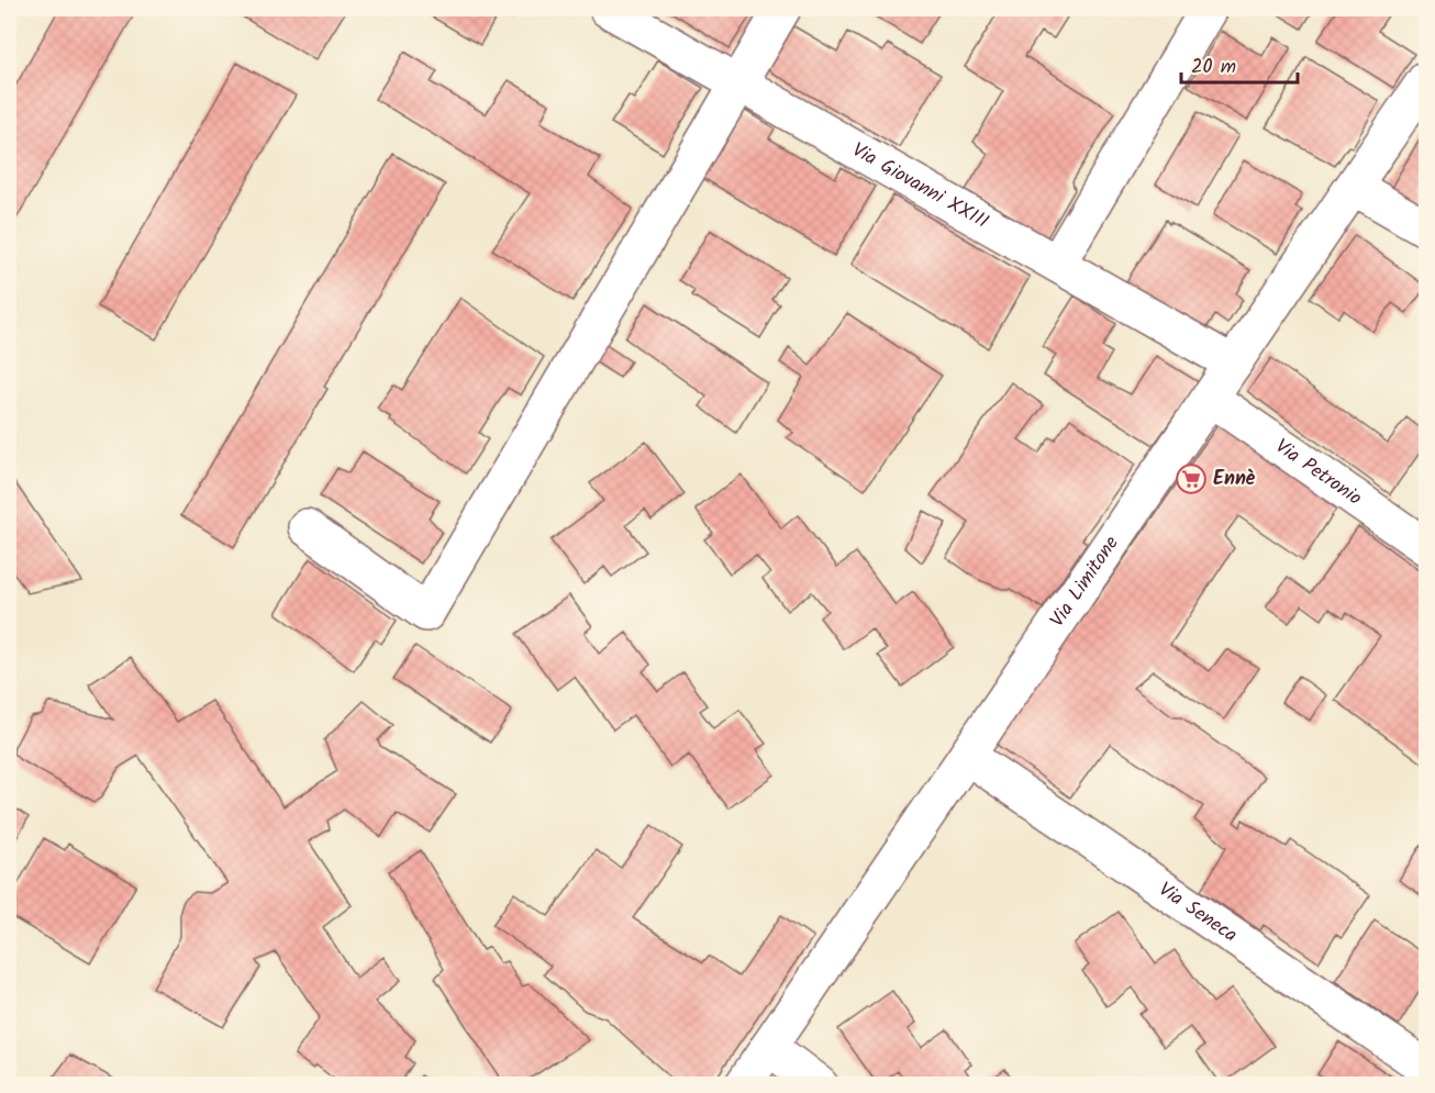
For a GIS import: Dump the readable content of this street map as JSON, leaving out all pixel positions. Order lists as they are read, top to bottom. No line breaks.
{"streets":{"street":["Via Giovanni XXIII","Via Petronio","Via Limitone","Via Seneca"]},"crossings":[["Via Giovanni XXIII","Via Limitone"],["Via Petronio","Via Limitone"],["Via Limitone","Via Seneca"]],"places":{"supermarket":["Ennè"]},"scale_bar":"20 m"}
